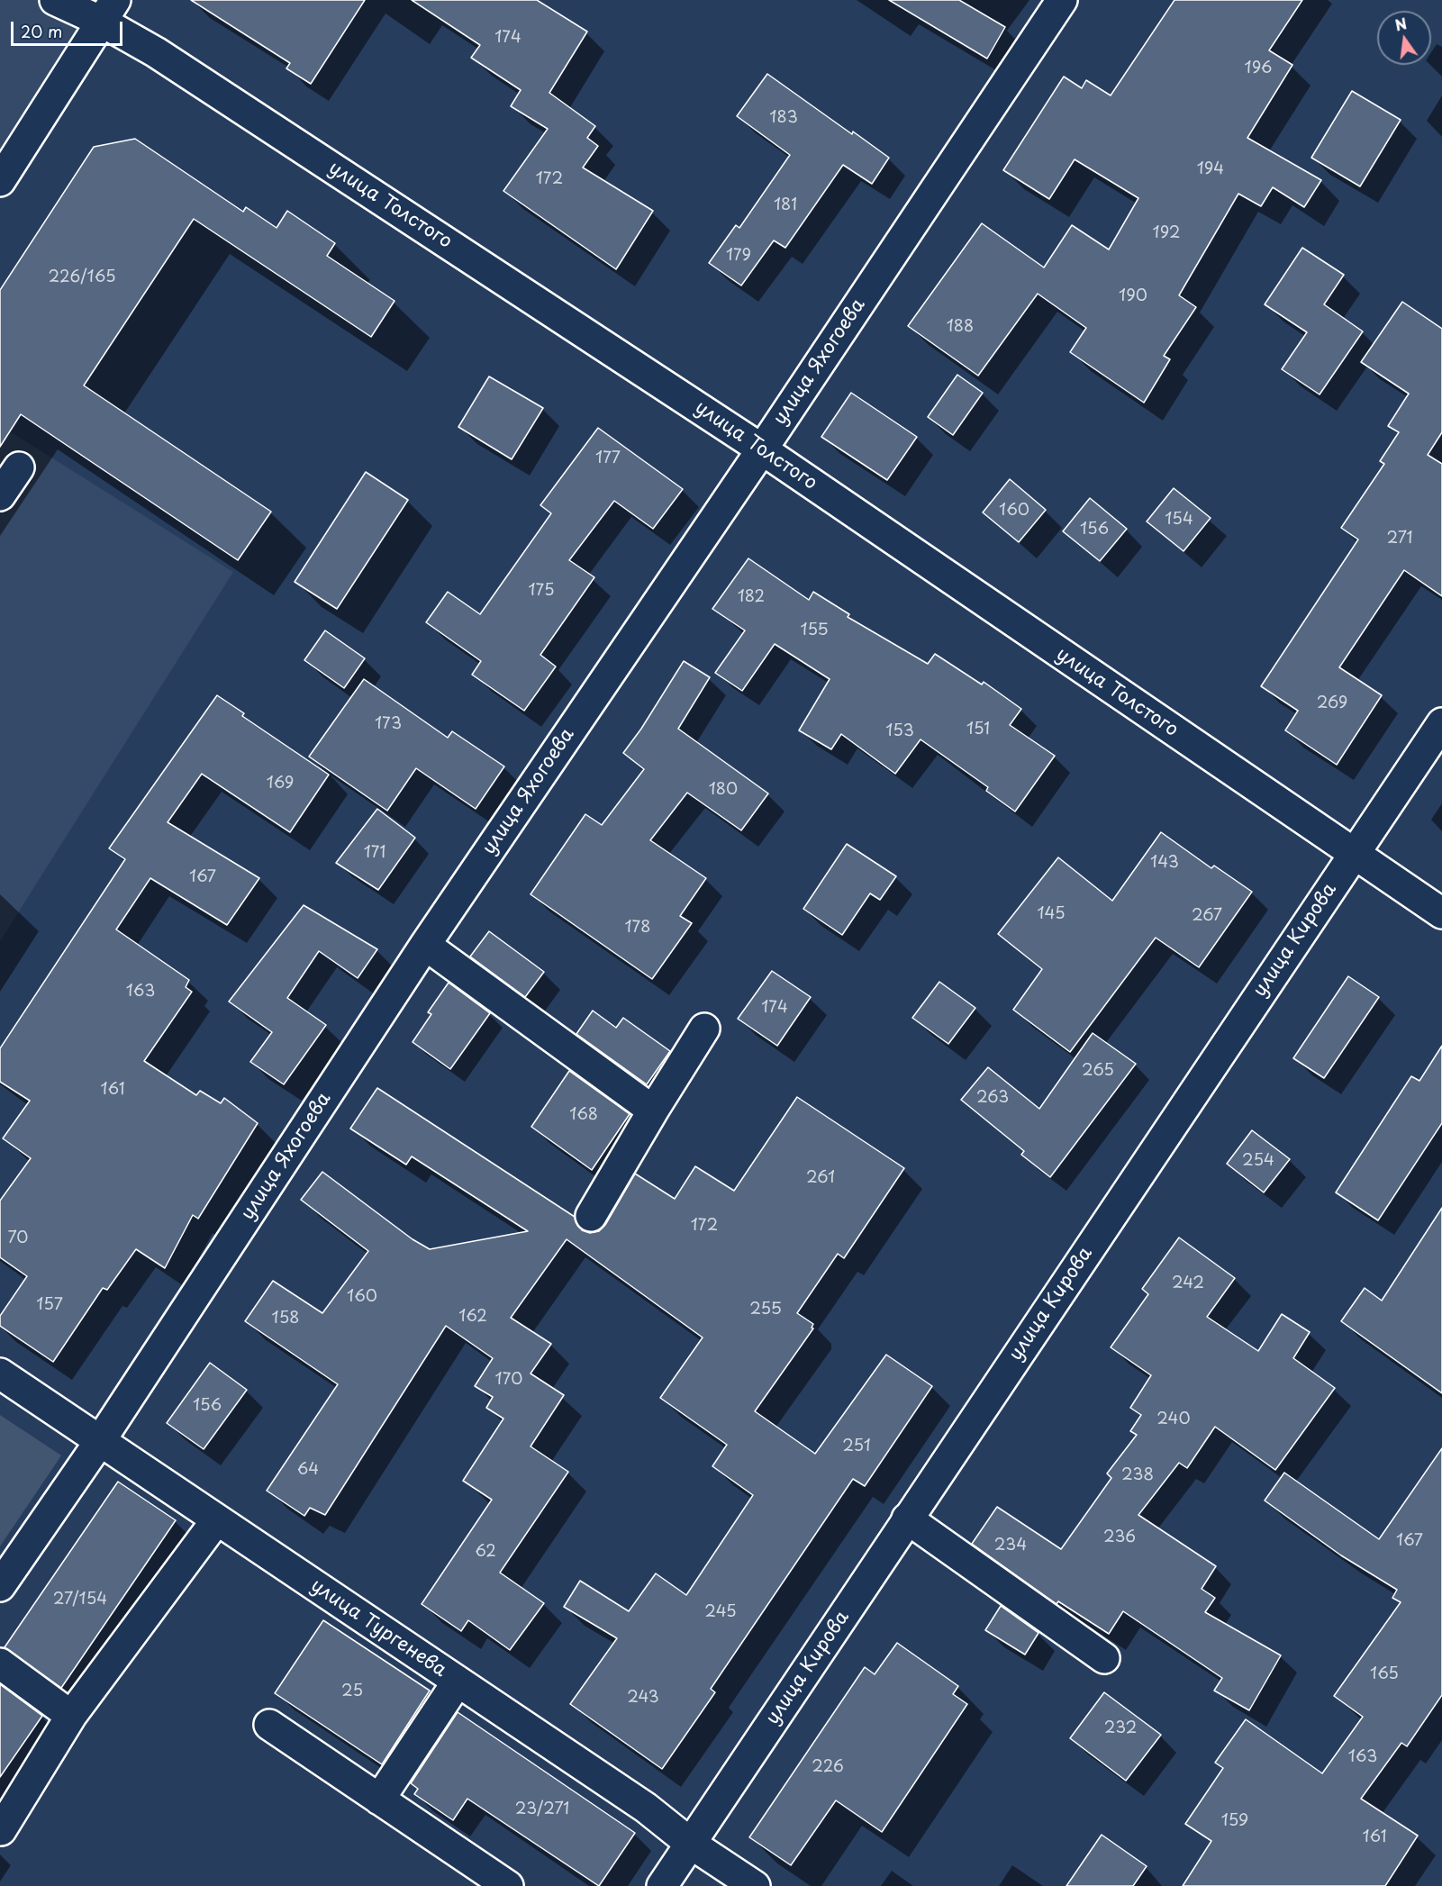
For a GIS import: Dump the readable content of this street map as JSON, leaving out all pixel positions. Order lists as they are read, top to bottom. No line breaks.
{"streets":{"street":["улица Толстого","улица Яхогоева","улица Кирова","улица Тургенева"]},"crossings":[["улица Толстого","улица Яхогоева"],["улица Толстого","улица Кирова"],["улица Яхогоева","улица Тургенева"],["улица Кирова","улица Тургенева"]],"house_numbers":["174","196","183","194","172","181","192","179","226/165","190","188","177","160","154","156","271","175","182","155","269","173","151","153","169","180","171","143","167","145","267","178","163","174","265","161","263","168","254","261","172","70","242","160","157","255","162","158","170","156","240","251","64","238","236","167","234","62","27/154","245","165","25","243","232","163","226","23/271","159","161"],"scale_bar":"20 m","north":"top"}
